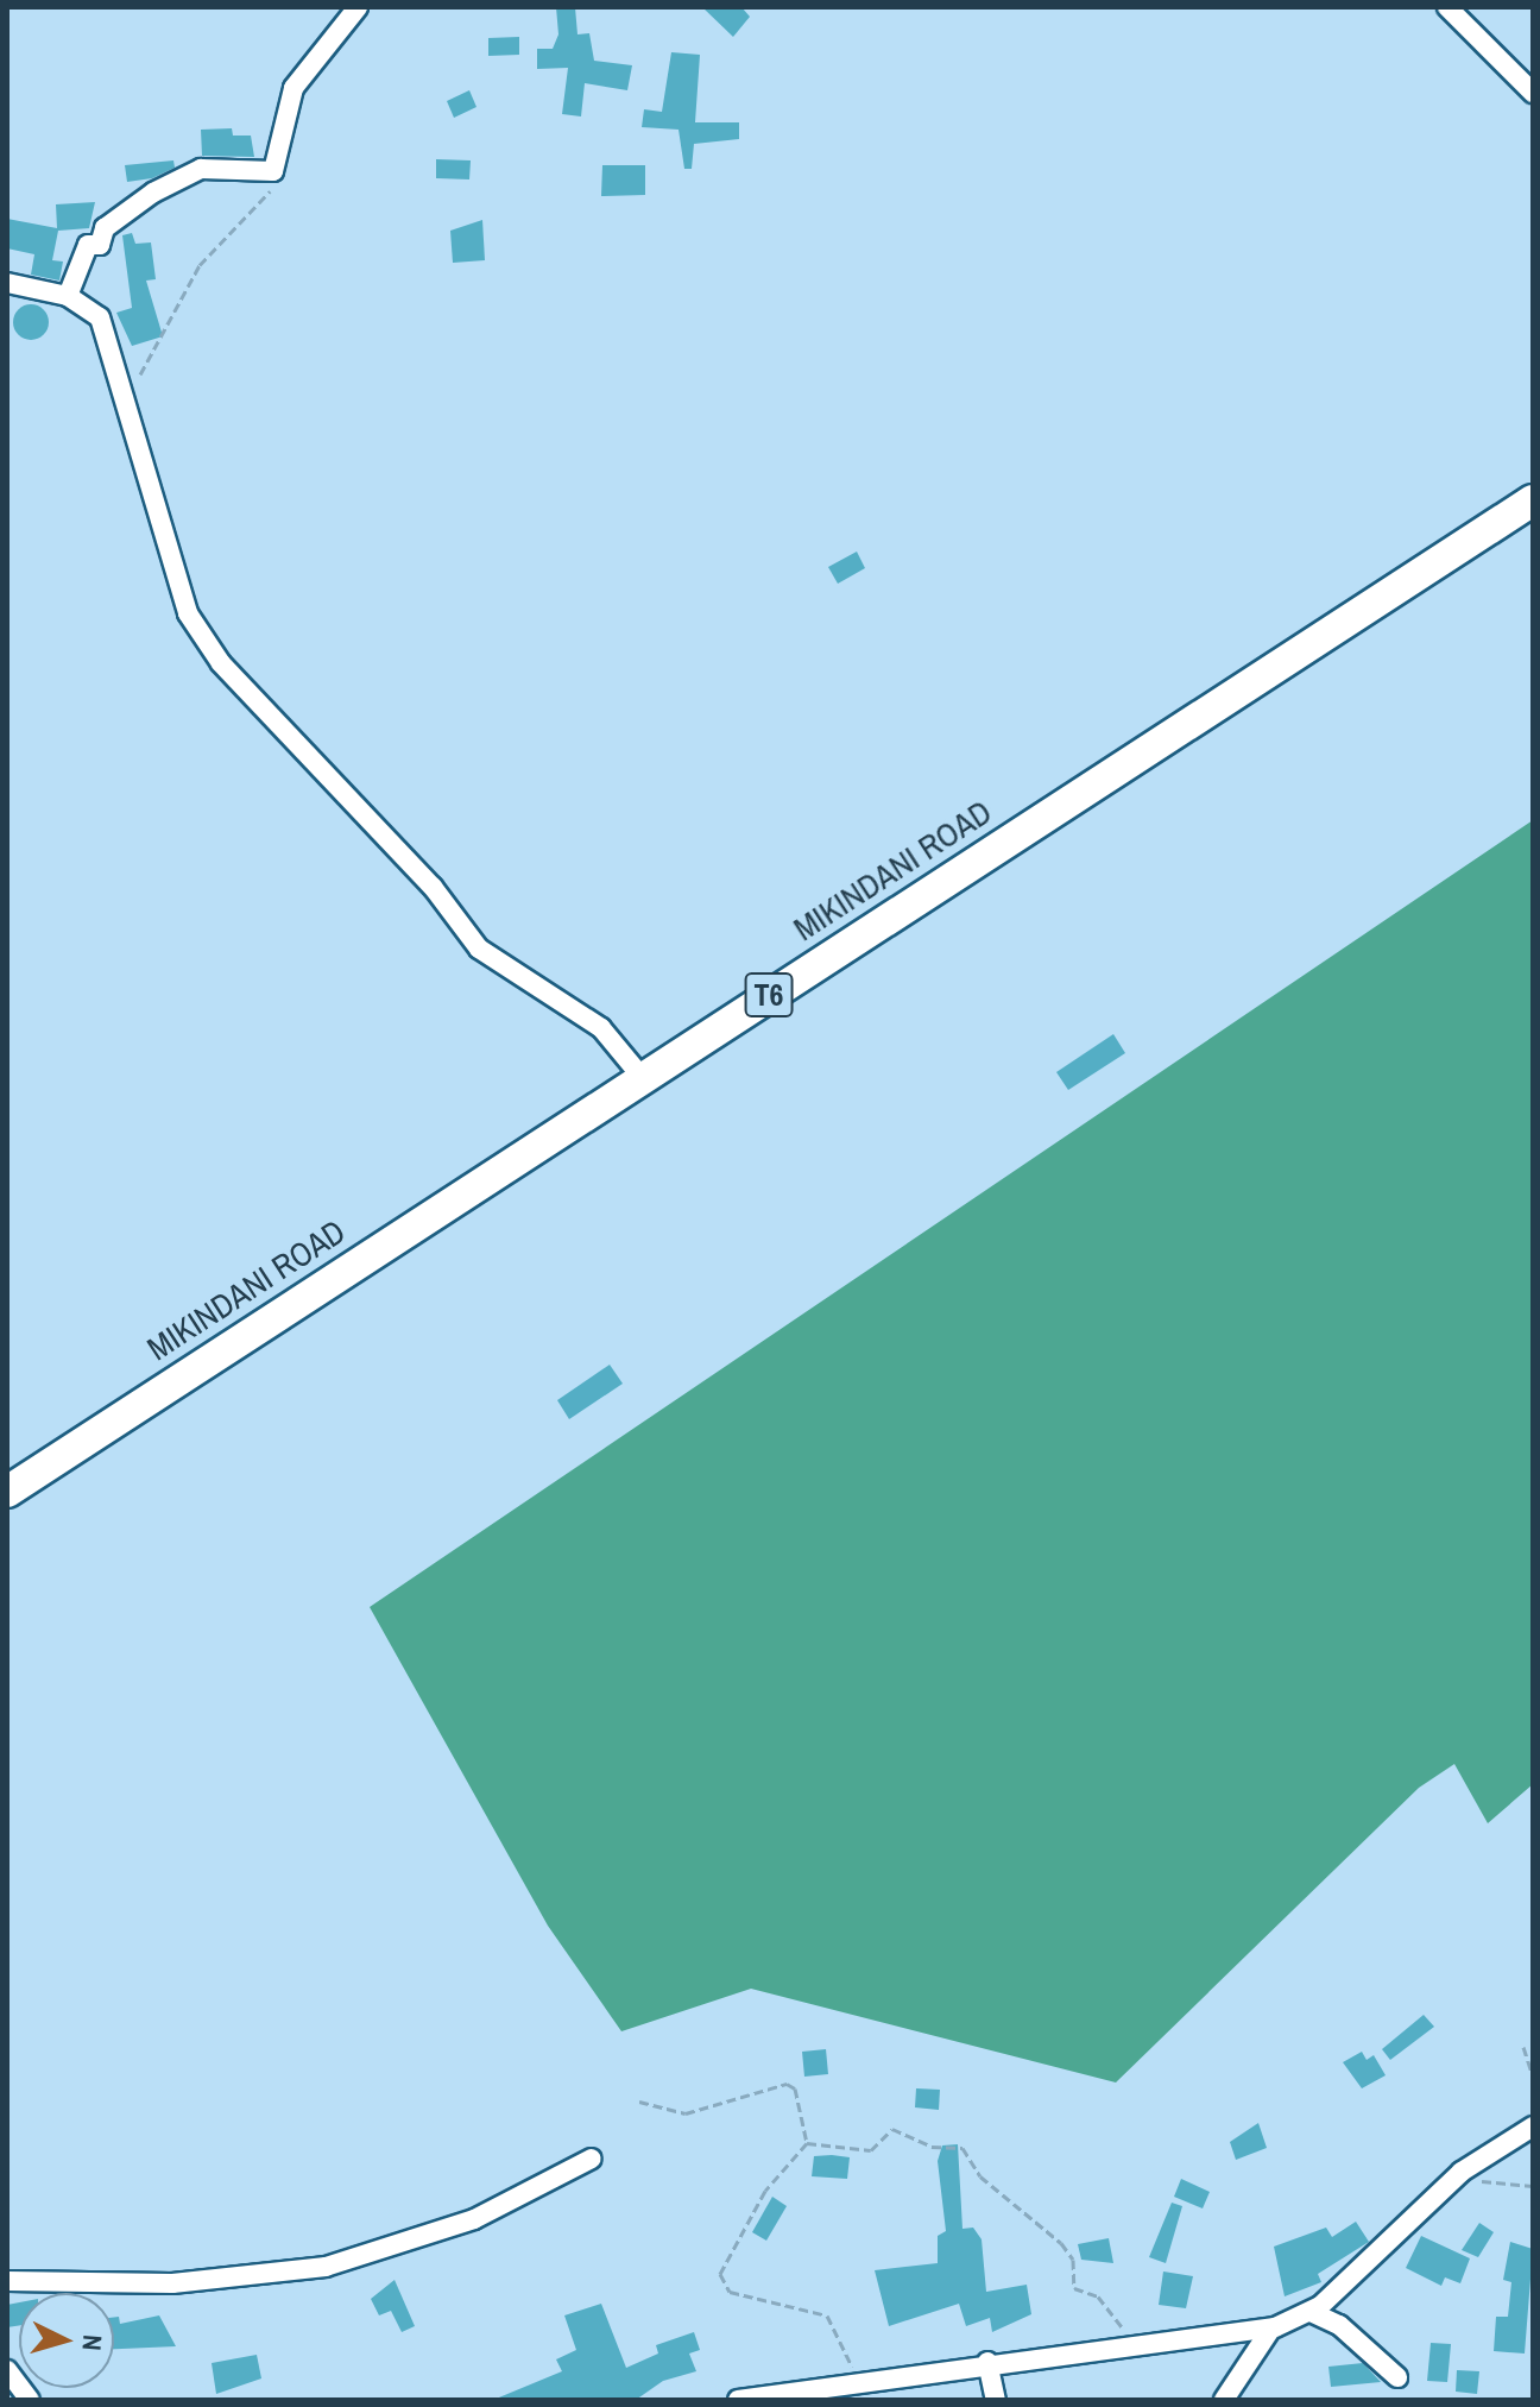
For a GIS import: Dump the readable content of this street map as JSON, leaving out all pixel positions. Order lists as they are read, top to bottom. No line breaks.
{"streets":{"highway":["MIKINDANI ROAD","T6"]},"north":"right"}
